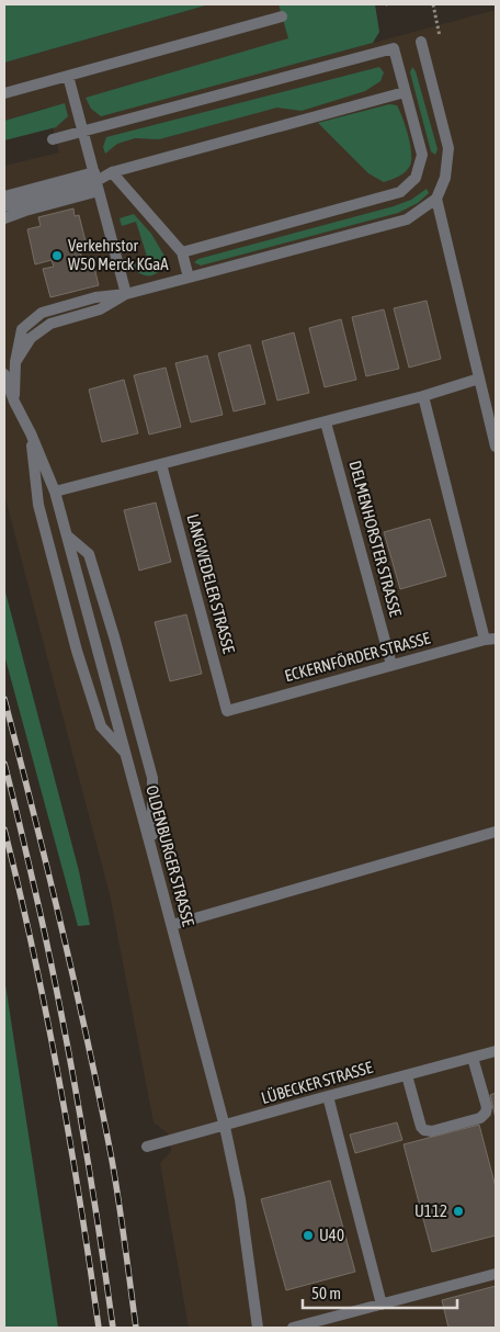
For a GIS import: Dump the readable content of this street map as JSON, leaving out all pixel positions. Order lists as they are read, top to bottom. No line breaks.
{"streets":{"lane":["DELMENHORSTER STRASSE","LANGWEDELER STRASSE","ECKERNFÖRDER STRASSE","OLDENBURGER STRASSE","LÜBECKER STRASSE"]},"crossings":[["DELMENHORSTER STRASSE","ECKERNFÖRDER STRASSE"],["LANGWEDELER STRASSE","ECKERNFÖRDER STRASSE"],["OLDENBURGER STRASSE","LÜBECKER STRASSE"]],"places":["Verkehrstor W50 Merck KGaA","U112","U40"],"scale_bar":"50 m"}
